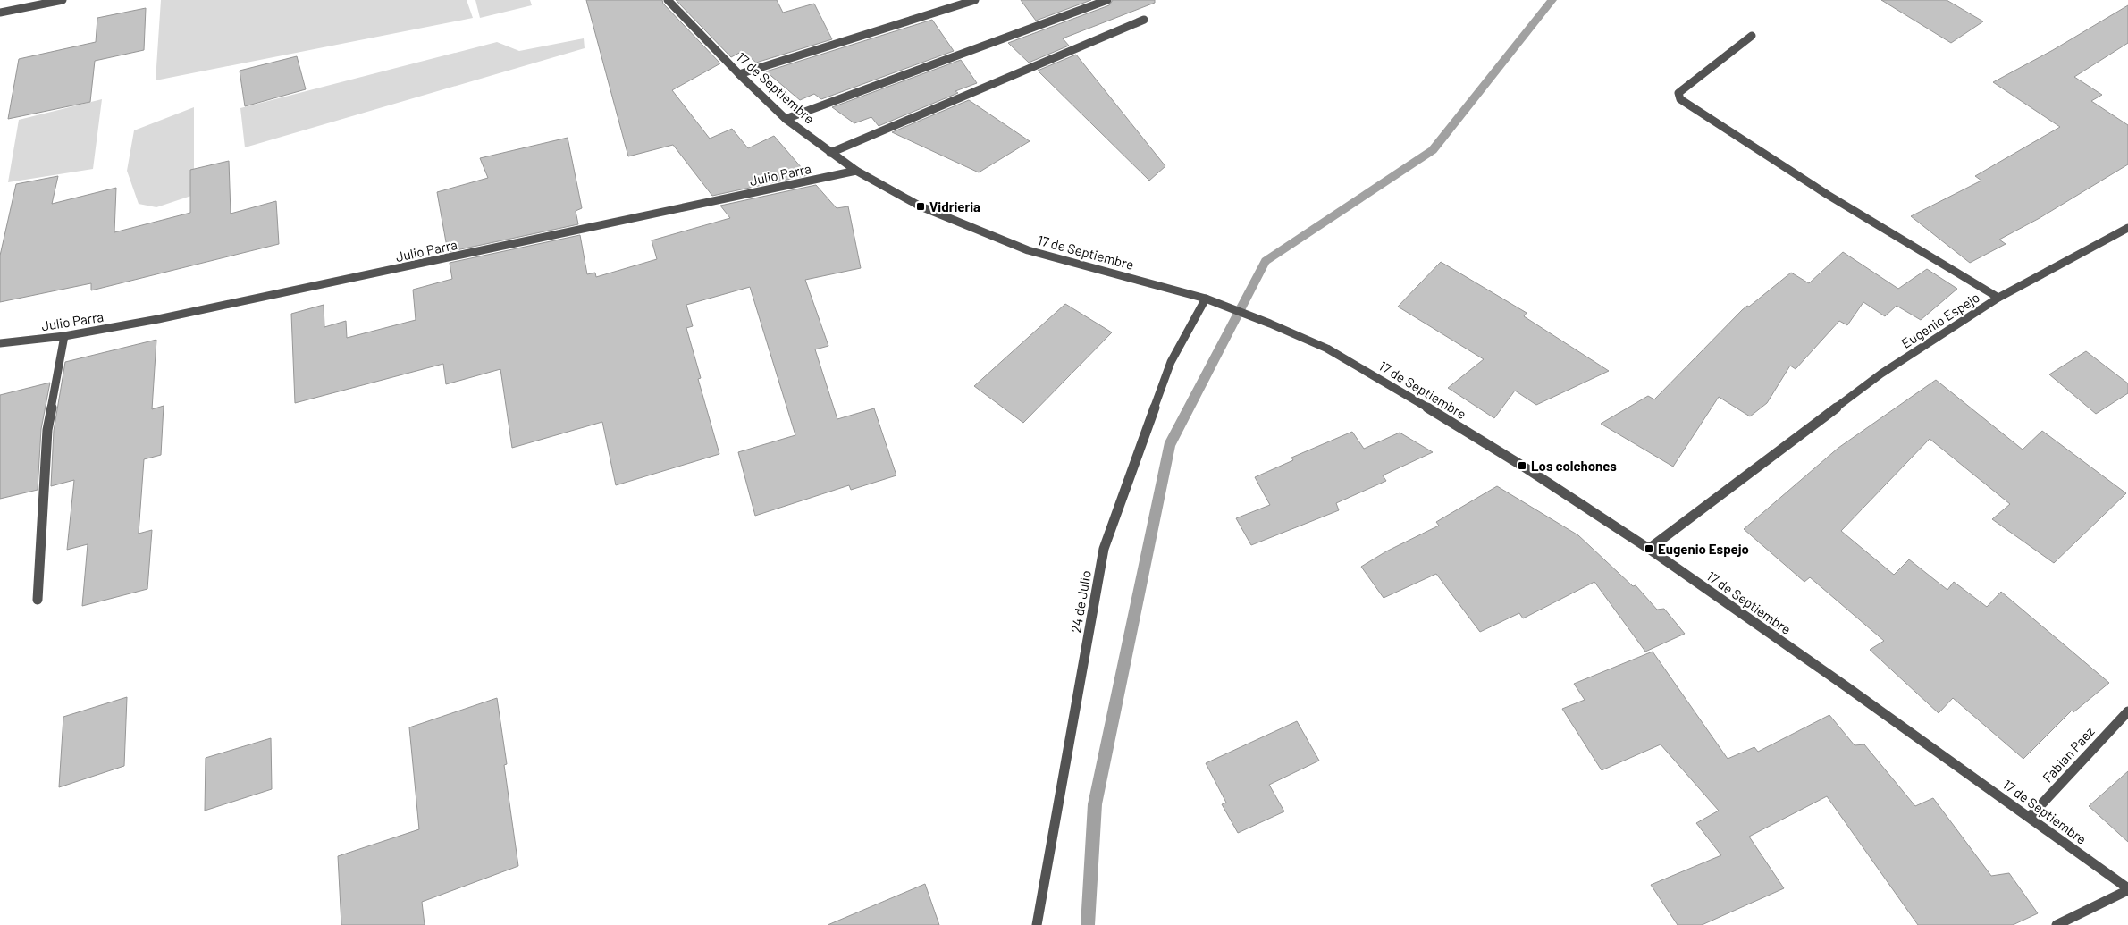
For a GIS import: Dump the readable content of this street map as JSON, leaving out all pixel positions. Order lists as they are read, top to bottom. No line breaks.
{"streets":{"street":["17 de Septiembre","Julio Parra","Eugenio Espejo","24 de Julio","Fabian Paez"]},"crossings":[["17 de Septiembre","Julio Parra"],["17 de Septiembre","Eugenio Espejo"],["17 de Septiembre","24 de Julio"],["17 de Septiembre","Fabian Paez"]],"places":{"transit":["Vidrieria","Los colchones","Eugenio Espejo"]}}
